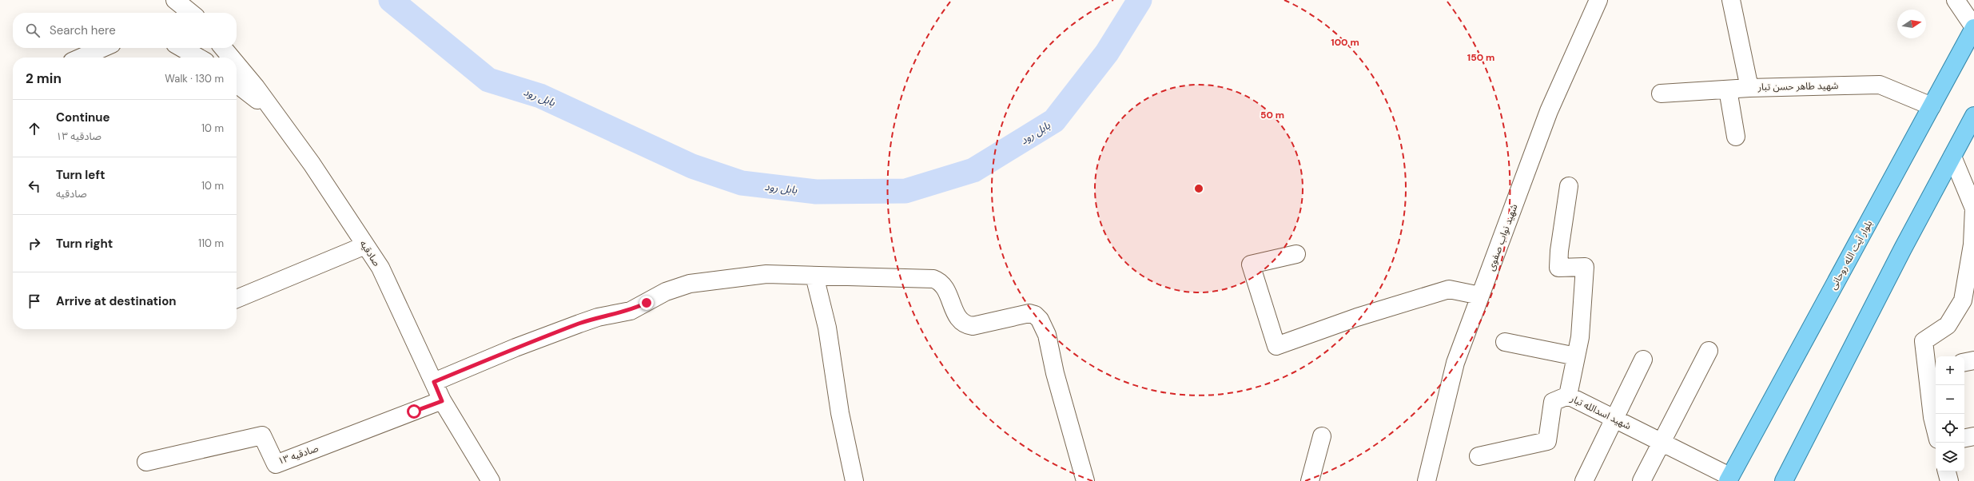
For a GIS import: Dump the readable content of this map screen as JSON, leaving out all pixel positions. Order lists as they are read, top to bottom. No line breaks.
{"streets":{"main road":["بلوار آیت الله روحانی"],"street":["شهید طاهر حسن تبار","شهید نواب صفوی","صادقیه","شهید اسدالله تبار","صادقیه ۱۳"]},"crossings":[["شهید طاهر حسن تبار","بلوار آیت الله روحانی"],["صادقیه","صادقیه ۱۳"],["بلوار آیت الله روحانی","شهید اسدالله تبار"]],"water":["بابل رود"],"north":"right","page":{"search":"Search here","heading":["2 min","Walk · 130 m"],"list":[["Continue","صادقیه ۱۳","10 m"],["Turn left","صادقیه","10 m"],["Turn right","110 m"],"Arrive at destination"],"map_buttons":["+","−"]},"rings":["100 m","150 m","50 m"]}
